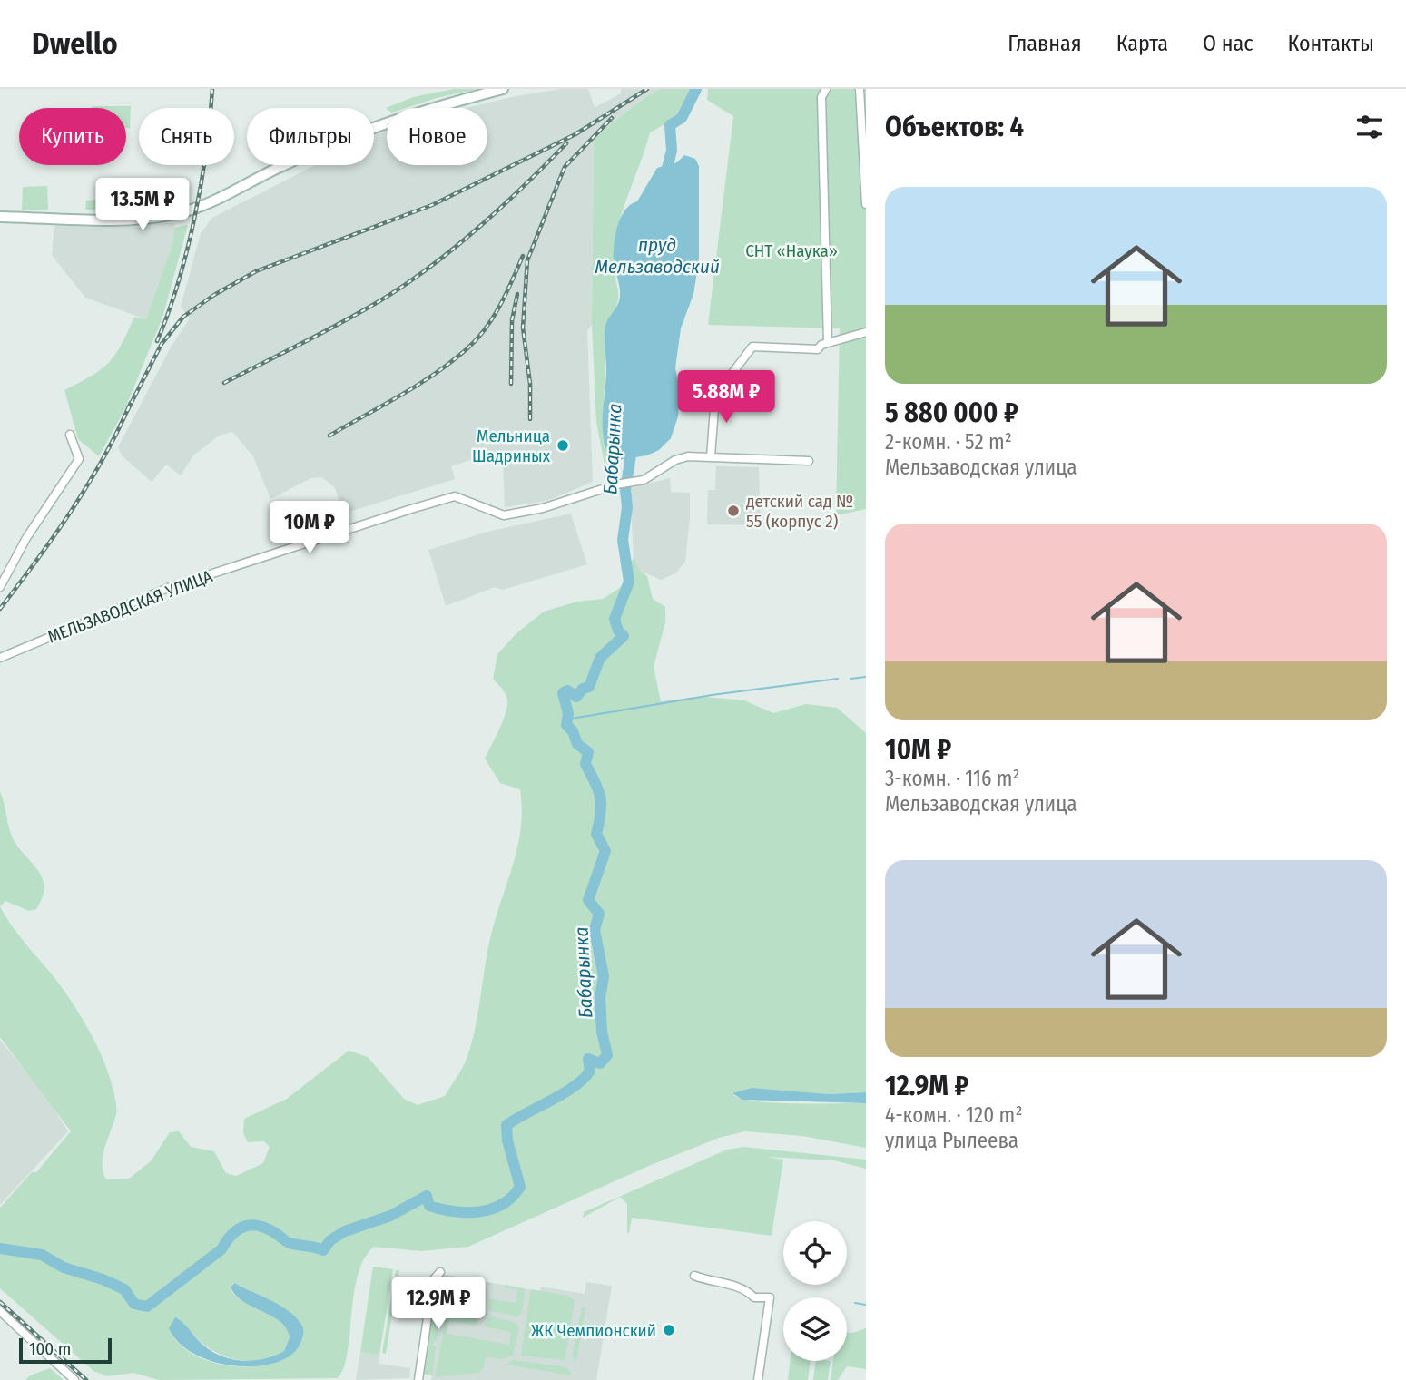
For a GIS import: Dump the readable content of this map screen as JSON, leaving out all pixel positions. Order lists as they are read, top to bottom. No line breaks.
{"streets":{"street":["МЕЛЬЗАВОДСКАЯ УЛИЦА"]},"water":["пруд Мельзаводский","Бабарынка"],"parks":["СНТ «Наука»"],"places":["Мельница Шадриных","детский сад № 55 (корпус 2)","ЖК Чемпионский"],"scale_bar":"100 m","page":{"header":"Dwello","nav":["Главная","Карта","О нас","Контакты"],"heading":"Объектов: 4","chip":["Купить","Снять","Фильтры","Новое"],"list":[{"name":"5 880 000 ₽","note":"2-комн. · 52 m² · Мельзаводская улица"},{"name":"10M ₽","note":"3-комн. · 116 m² · Мельзаводская улица"},{"name":"12.9M ₽","note":"4-комн. · 120 m² · улица Рылеева"}],"price":["13.5M ₽","5.88M ₽","10M ₽","12.9M ₽"],"scale":"100 m"}}
